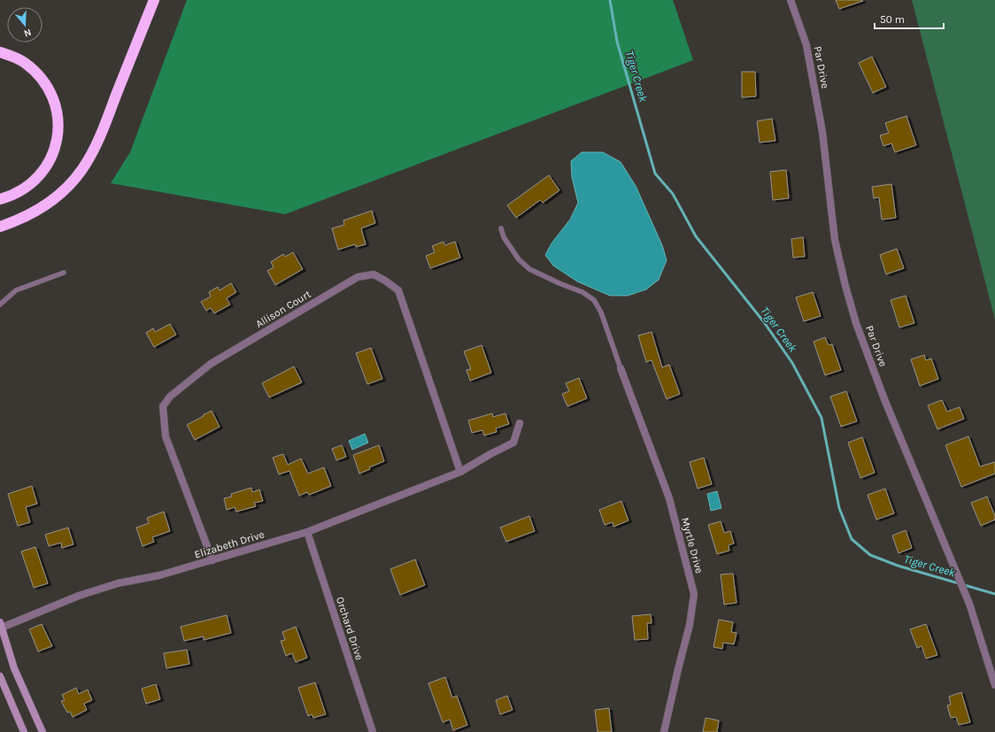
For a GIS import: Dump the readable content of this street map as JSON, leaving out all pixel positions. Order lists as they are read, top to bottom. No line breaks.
{"streets":{"street":["Par Drive","Allison Court","Elizabeth Drive","Myrtle Drive","Orchard Drive"]},"crossings":[["Allison Court","Elizabeth Drive"],["Elizabeth Drive","Orchard Drive"]],"water":["Tiger Creek"],"scale_bar":"50 m","north":"bottom"}
